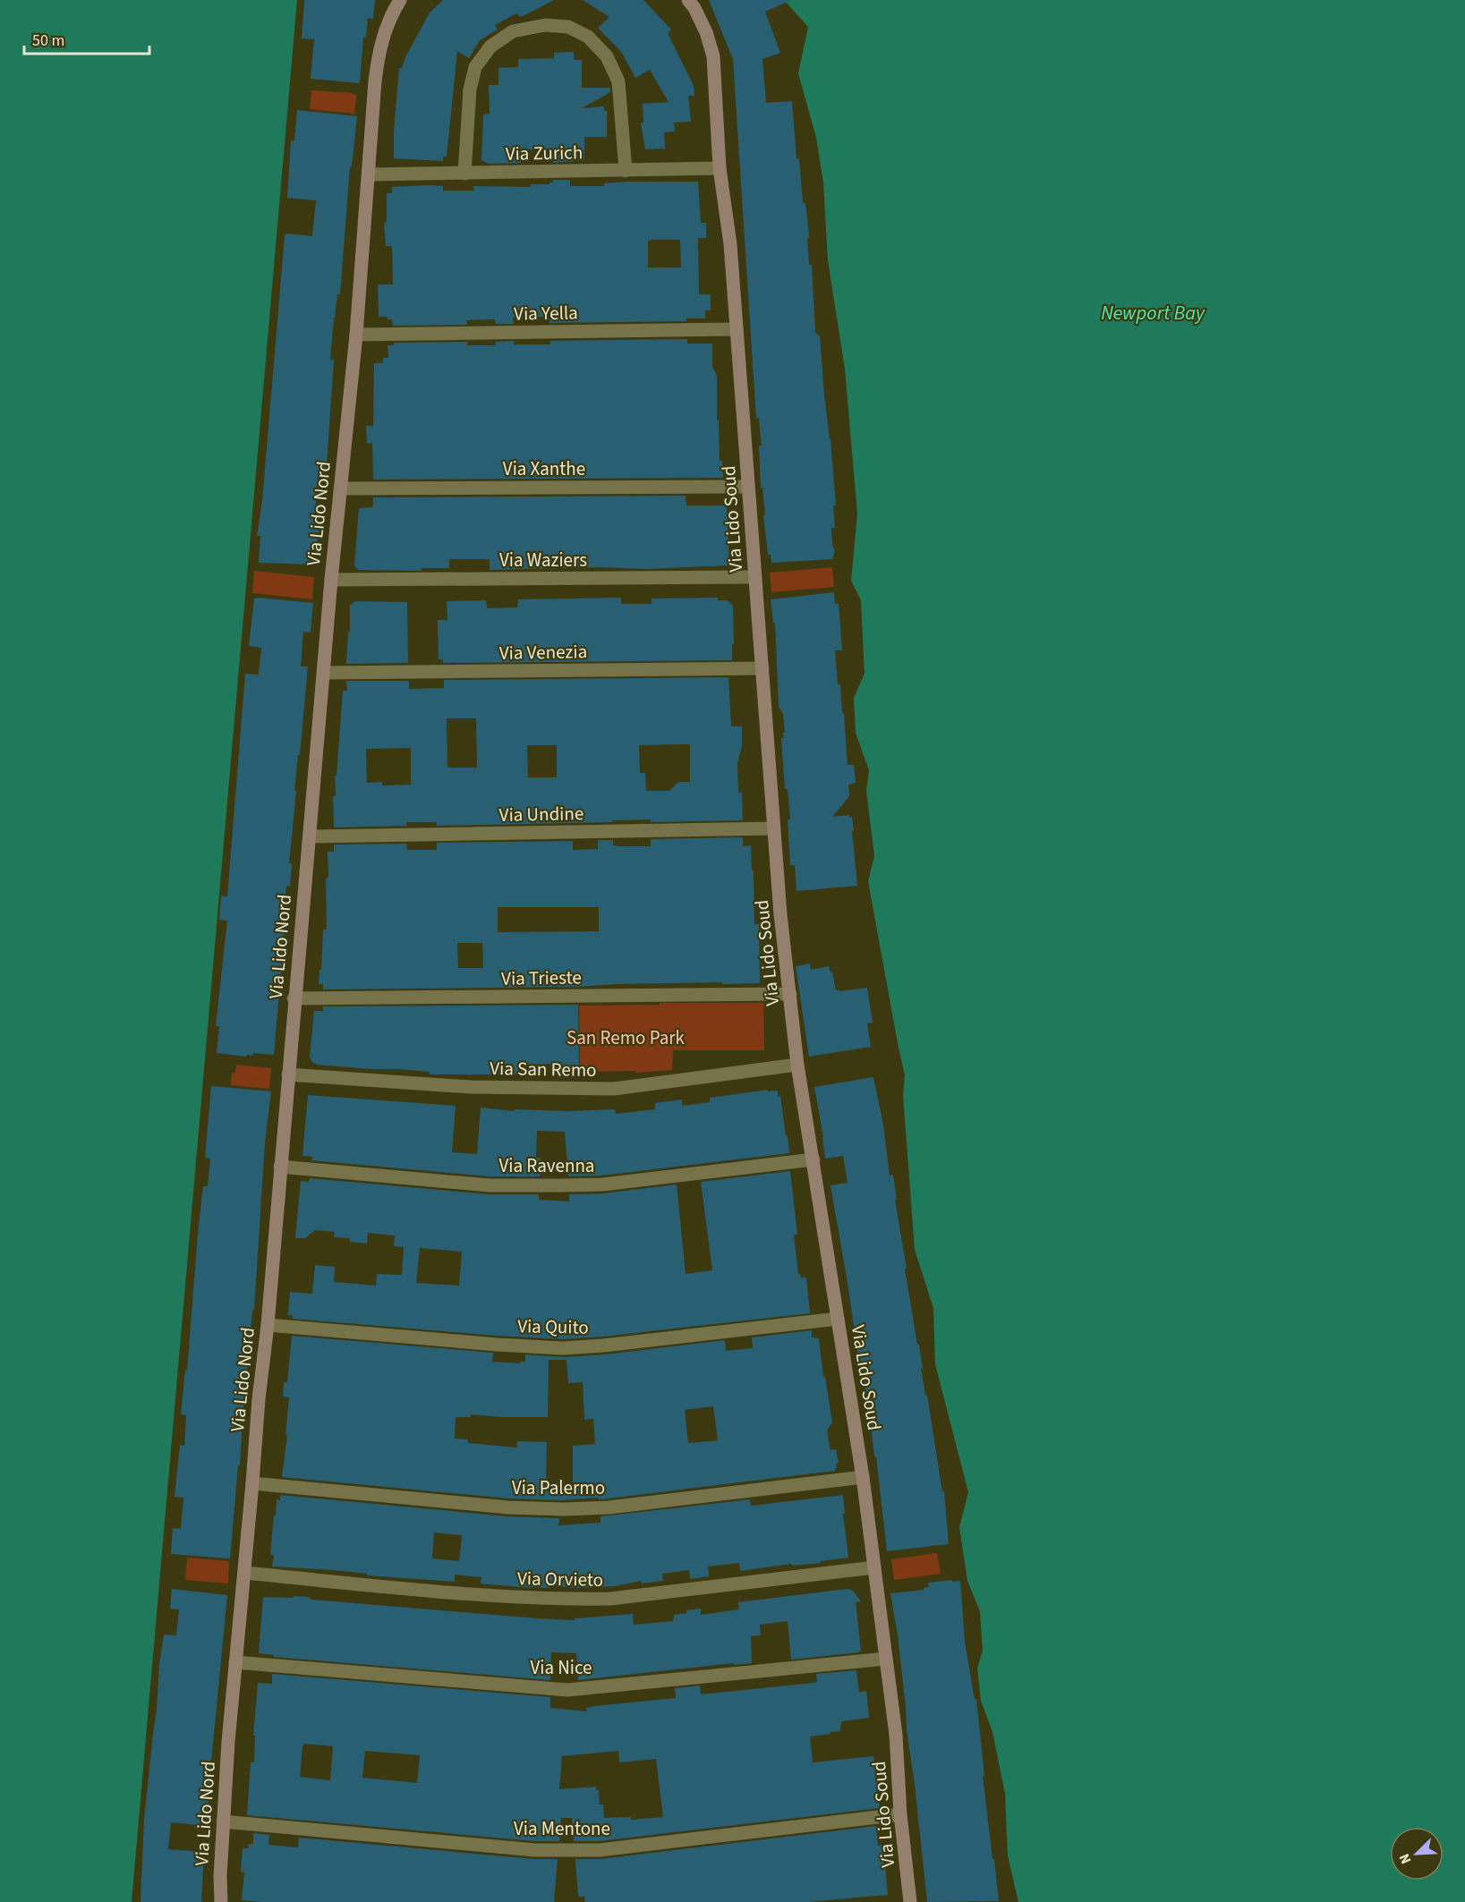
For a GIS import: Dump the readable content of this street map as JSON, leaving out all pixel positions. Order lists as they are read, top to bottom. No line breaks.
{"streets":{"street":["Via Zurich","Via Yella","Via Xanthe","Via Lido Nord","Via Lido Soud","Via Waziers","Via Venezia","Via Undine","Via Trieste","Via San Remo","Via Ravenna","Via Quito","Via Palermo","Via Orvieto","Via Nice","Via Mentone"]},"crossings":[["Via Zurich","Via Lido Nord"],["Via Zurich","Via Lido Soud"],["Via Yella","Via Lido Nord"],["Via Yella","Via Lido Soud"],["Via Xanthe","Via Lido Nord"],["Via Xanthe","Via Lido Soud"],["Via Lido Nord","Via Waziers"],["Via Lido Nord","Via Venezia"],["Via Lido Nord","Via Undine"],["Via Lido Nord","Via Trieste"],["Via Lido Nord","Via San Remo"],["Via Lido Nord","Via Ravenna"],["Via Lido Nord","Via Quito"],["Via Lido Nord","Via Palermo"],["Via Lido Nord","Via Orvieto"],["Via Lido Nord","Via Nice"],["Via Lido Nord","Via Mentone"],["Via Lido Soud","Via Waziers"],["Via Lido Soud","Via Venezia"],["Via Lido Soud","Via Undine"],["Via Lido Soud","Via Trieste"],["Via Lido Soud","Via San Remo"],["Via Lido Soud","Via Ravenna"],["Via Lido Soud","Via Quito"],["Via Lido Soud","Via Palermo"],["Via Lido Soud","Via Orvieto"],["Via Lido Soud","Via Nice"],["Via Lido Soud","Via Mentone"]],"water":["Newport Bay"],"parks":["San Remo Park"],"scale_bar":"50 m","north":"bottom left"}
